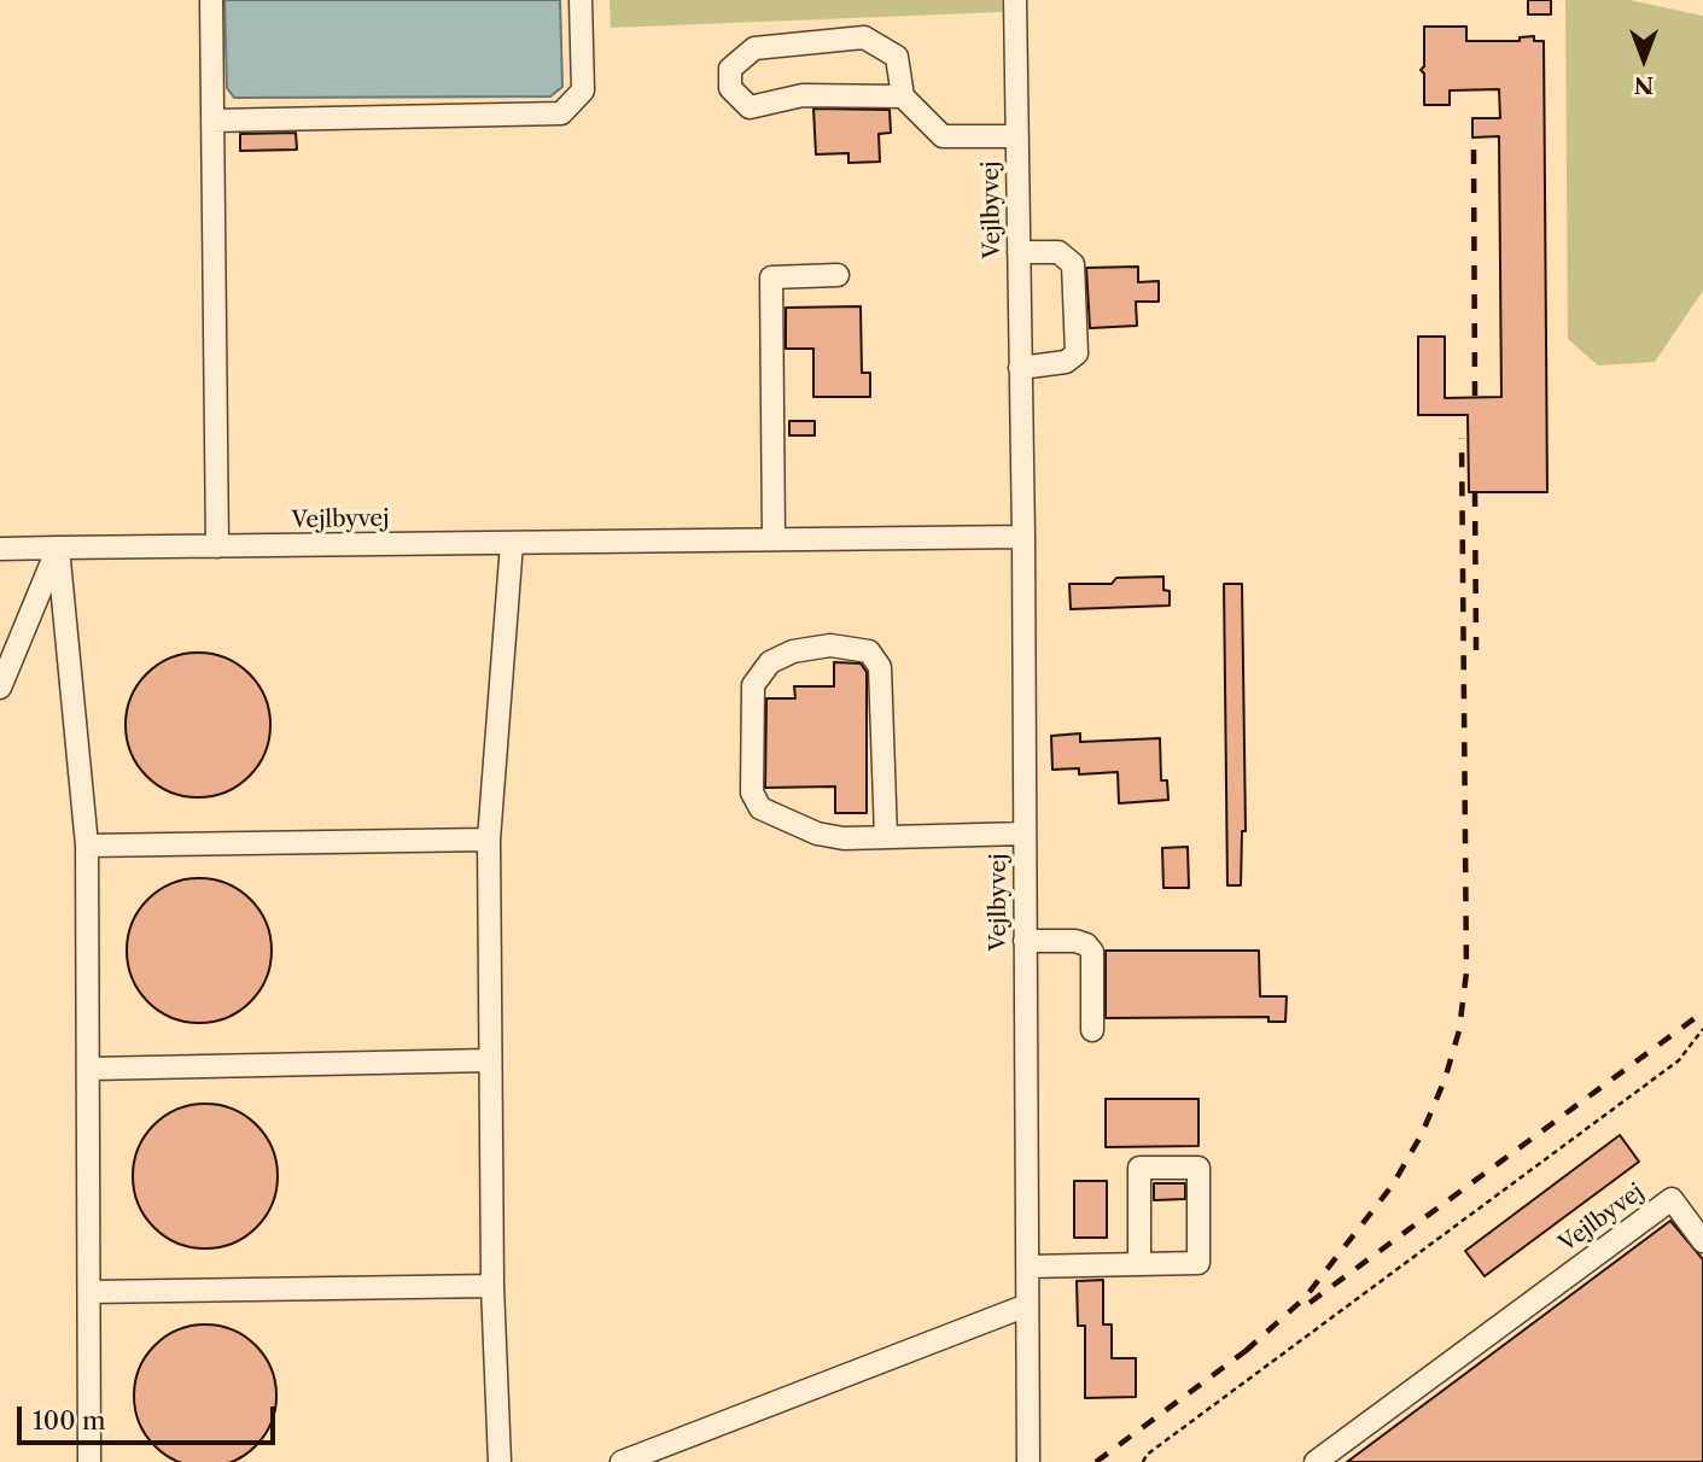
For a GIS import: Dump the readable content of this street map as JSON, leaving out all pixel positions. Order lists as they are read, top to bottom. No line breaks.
{"streets":{"street":["Vejlbyvej"]},"scale_bar":"100 m","north":"bottom"}
